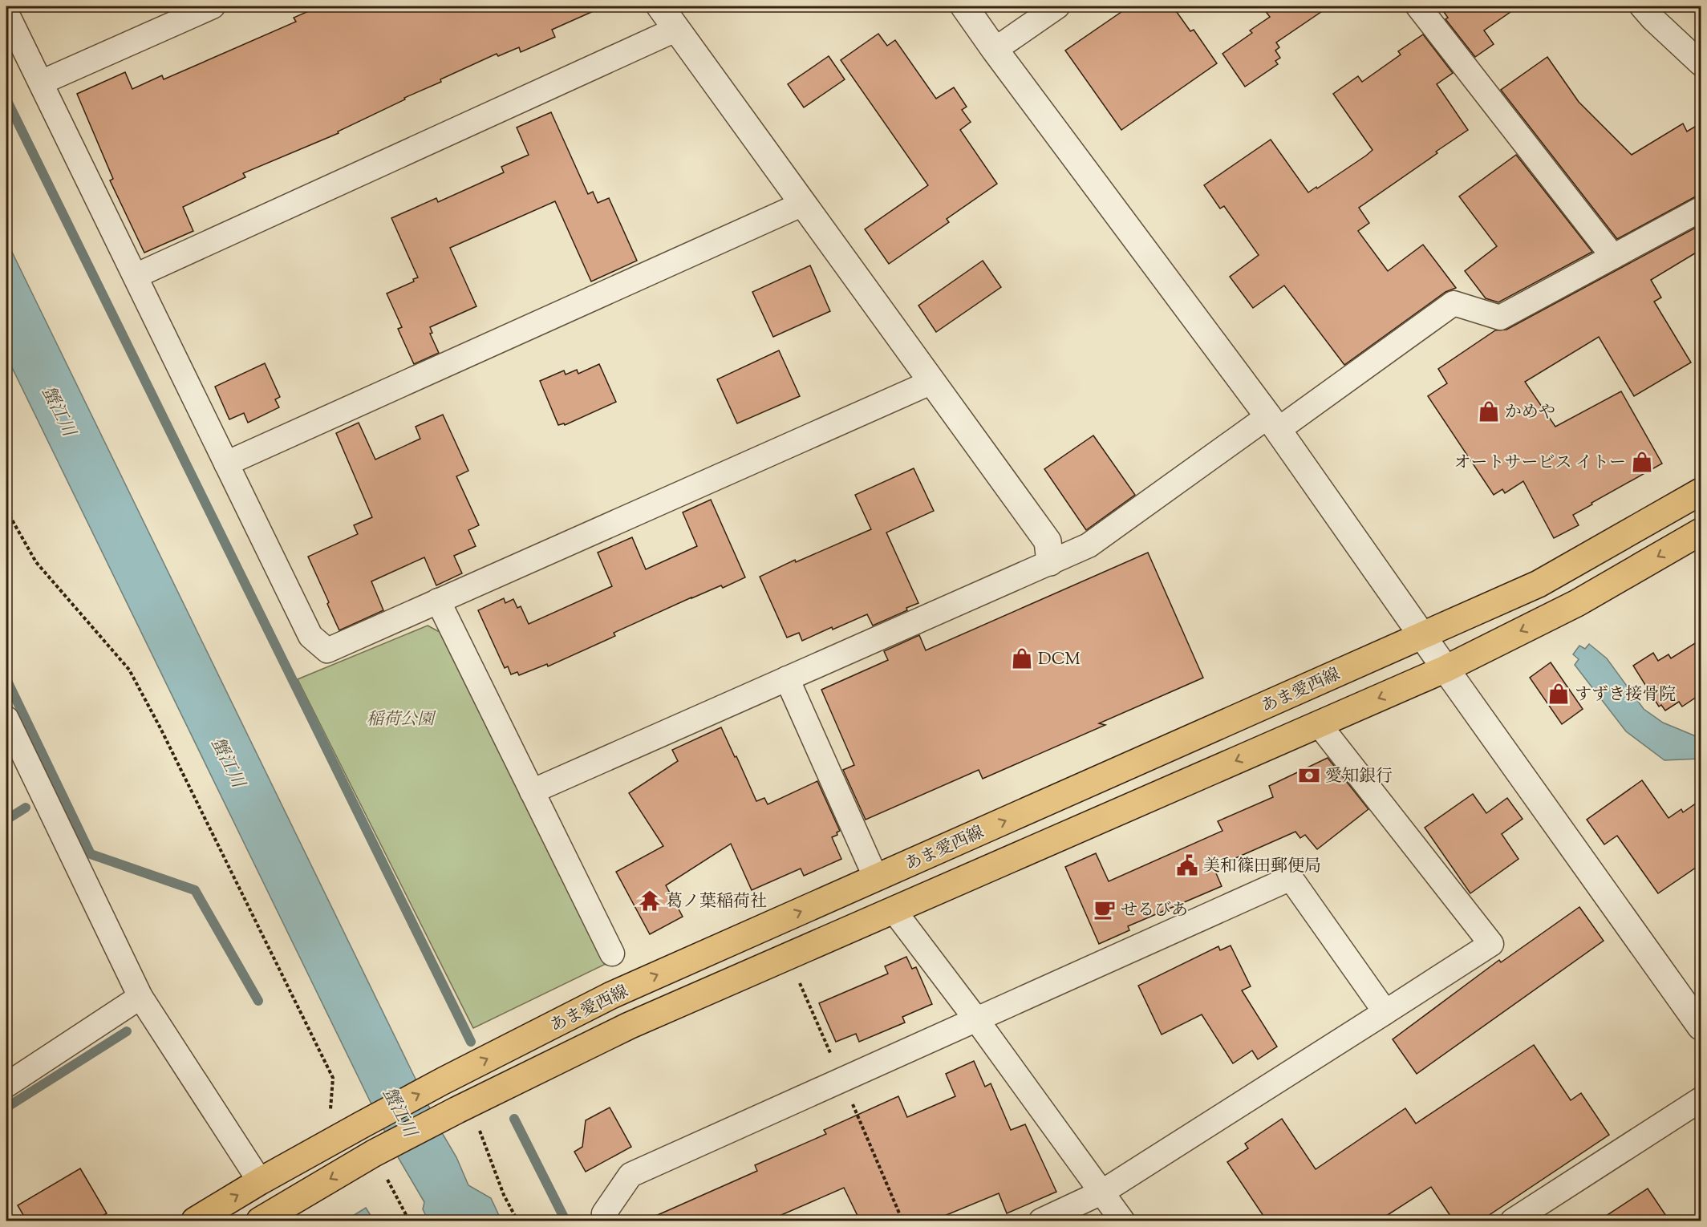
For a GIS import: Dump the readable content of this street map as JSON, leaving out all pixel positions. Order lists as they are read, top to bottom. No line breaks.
{"streets":{"main road":["あま愛西線"]},"water":["蟹江川"],"parks":["稲荷公園"],"places":{"shop":["かめや","オートサービス イトー","DCM","すずき接骨院"],"bank":["愛知銀行"],"public building":["美和篠田郵便局"],"temple":["葛ノ葉稲荷社"],"cafe":["せるびあ"]}}
